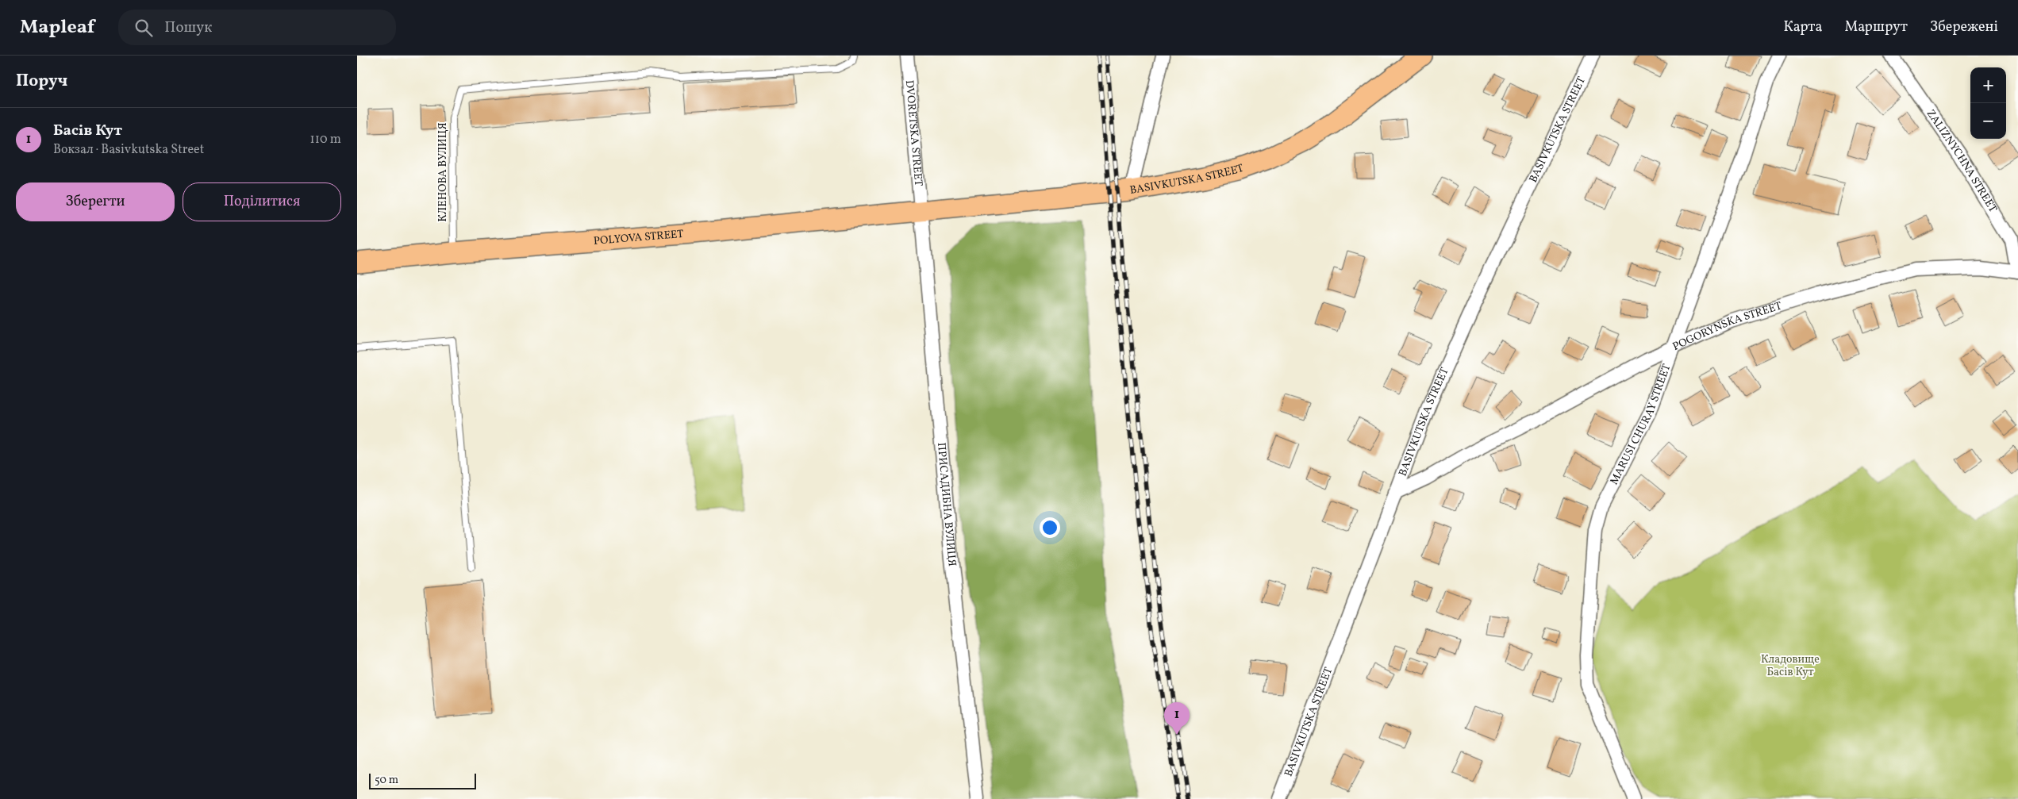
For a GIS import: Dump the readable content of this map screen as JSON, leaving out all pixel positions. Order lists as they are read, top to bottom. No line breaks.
{"streets":{"main road":["BASIVKUTSKA STREET","POLYOVA STREET"],"street":["DVORETSKA STREET","ZALIZNYCHNA STREET","POGORYNSKA STREET","MARUSI CHURAY STREET","ПРИСАДИБНА ВУЛИЦЯ"],"lane":["КЛЕНОВА ВУЛИЦЯ"]},"crossings":[["BASIVKUTSKA STREET","DVORETSKA STREET"],["BASIVKUTSKA STREET","POLYOVA STREET"],["BASIVKUTSKA STREET","POGORYNSKA STREET"],["BASIVKUTSKA STREET","ПРИСАДИБНА ВУЛИЦЯ"],["DVORETSKA STREET","POLYOVA STREET"],["DVORETSKA STREET","ПРИСАДИБНА ВУЛИЦЯ"],["ZALIZNYCHNA STREET","POGORYNSKA STREET"],["КЛЕНОВА ВУЛИЦЯ","POLYOVA STREET"],["POLYOVA STREET","ПРИСАДИБНА ВУЛИЦЯ"],["POGORYNSKA STREET","MARUSI CHURAY STREET"]],"parks":["Кладовище Басів Кут"],"scale_bar":"50 m","page":{"header":"Mapleaf","search":"Пошук","nav":["Карта","Маршрут","Збережені"],"heading":"Поруч","map_buttons":["+","−"],"list":[{"mark":"1","name":"Басів Кут","note":"Вокзал · Basivkutska Street","value":"110 m"}],"buttons":["Зберегти","Поділитися"],"pins":"1","scale":"50 m"}}
